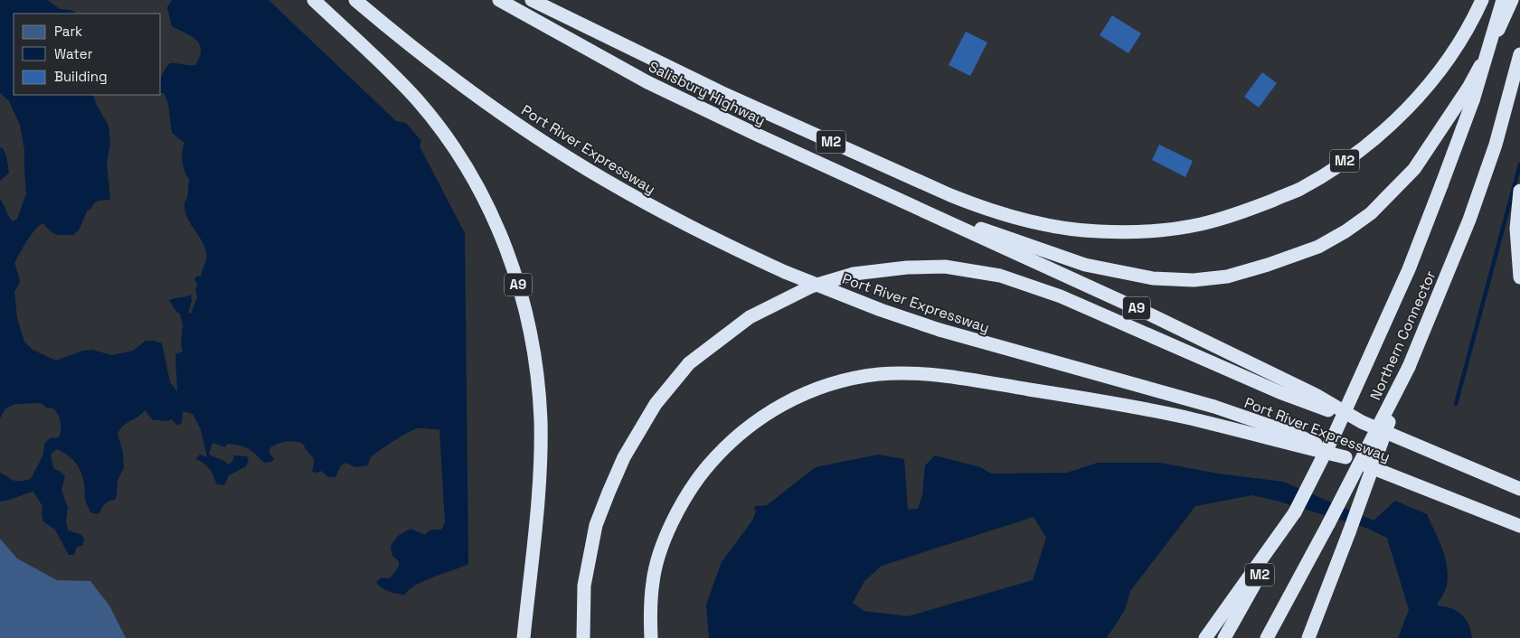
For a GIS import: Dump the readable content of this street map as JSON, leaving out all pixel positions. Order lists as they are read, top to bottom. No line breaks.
{"streets":{"highway":["Salisbury Highway","M2","Port River Expressway","A9","Northern Connector"]},"crossings":[["Salisbury Highway","Port River Expressway"]],"legend":["Park","Water","Building"]}
